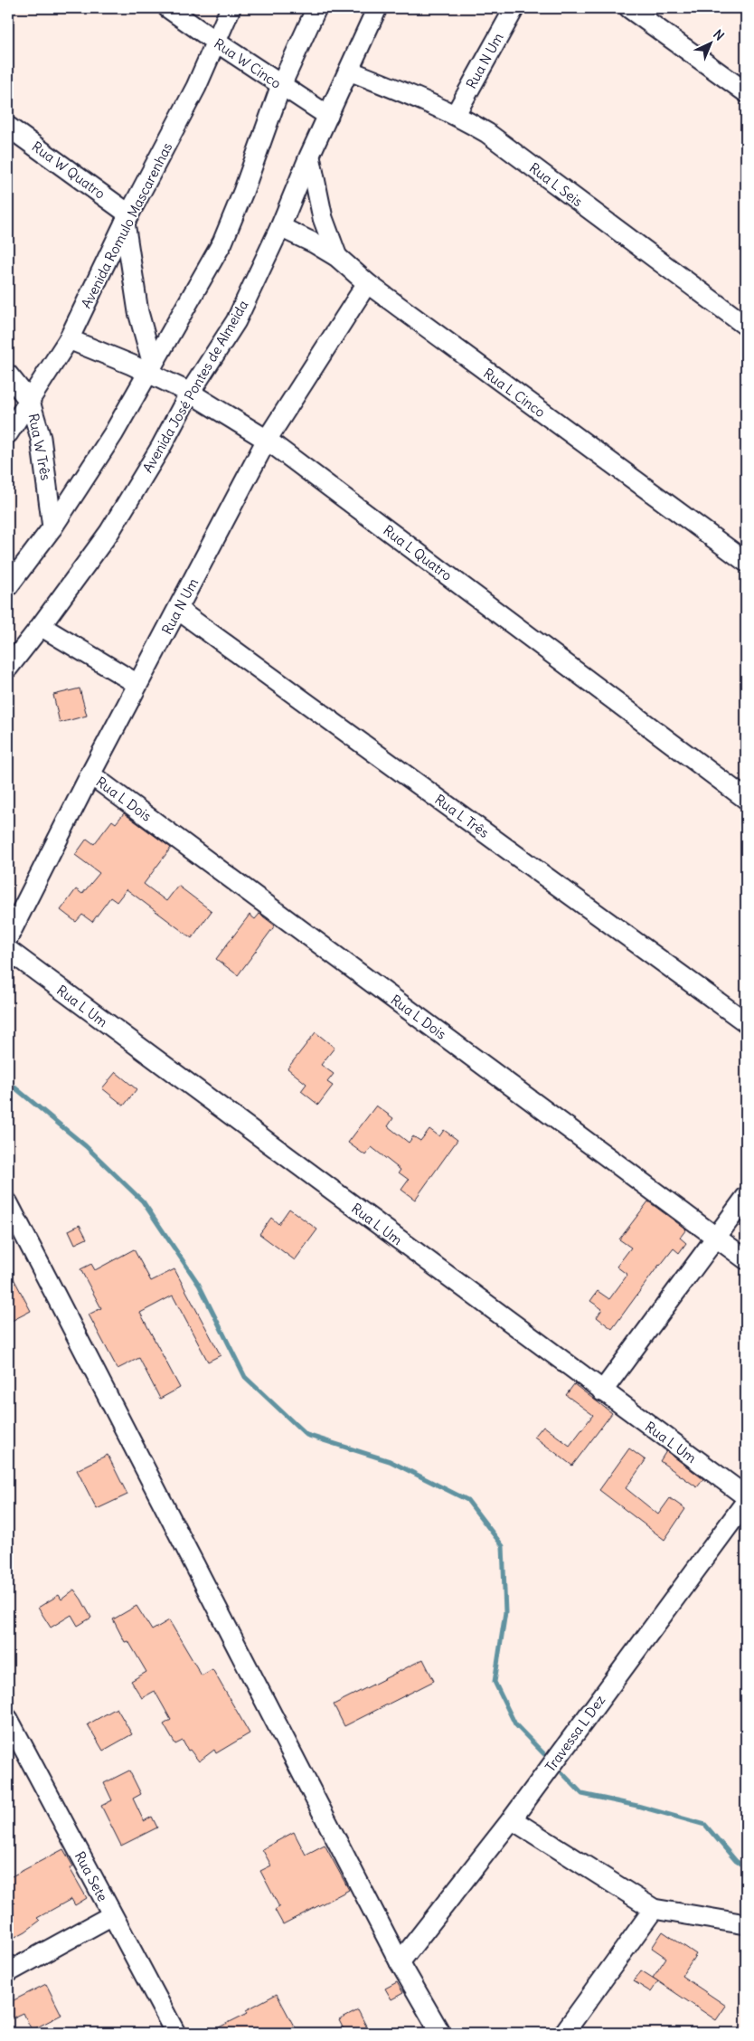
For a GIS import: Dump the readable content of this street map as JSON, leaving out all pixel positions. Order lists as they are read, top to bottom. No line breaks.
{"streets":{"street":["Rua N Um","Rua W Cinco","Rua W Quatro","Rua L Seis","Avenida Romulo Mascarenhas","Avenida José Pontes de Almeida","Rua L Cinco","Rua W Três","Rua L Quatro","Rua L Dois","Rua L Três","Rua L Um","Travessa L Dez","Rua Sete"]},"crossings":[["Rua N Um","Rua L Seis"],["Rua N Um","Rua L Cinco"],["Rua N Um","Rua L Quatro"],["Rua N Um","Rua L Dois"],["Rua N Um","Rua L Três"],["Rua W Cinco","Avenida Romulo Mascarenhas"],["Rua W Cinco","Avenida José Pontes de Almeida"],["Rua W Quatro","Avenida Romulo Mascarenhas"],["Rua L Seis","Avenida José Pontes de Almeida"],["Avenida Romulo Mascarenhas","Rua W Três"],["Avenida Romulo Mascarenhas","Rua L Quatro"],["Avenida José Pontes de Almeida","Rua L Cinco"],["Avenida José Pontes de Almeida","Rua L Quatro"]],"north":"top right"}
